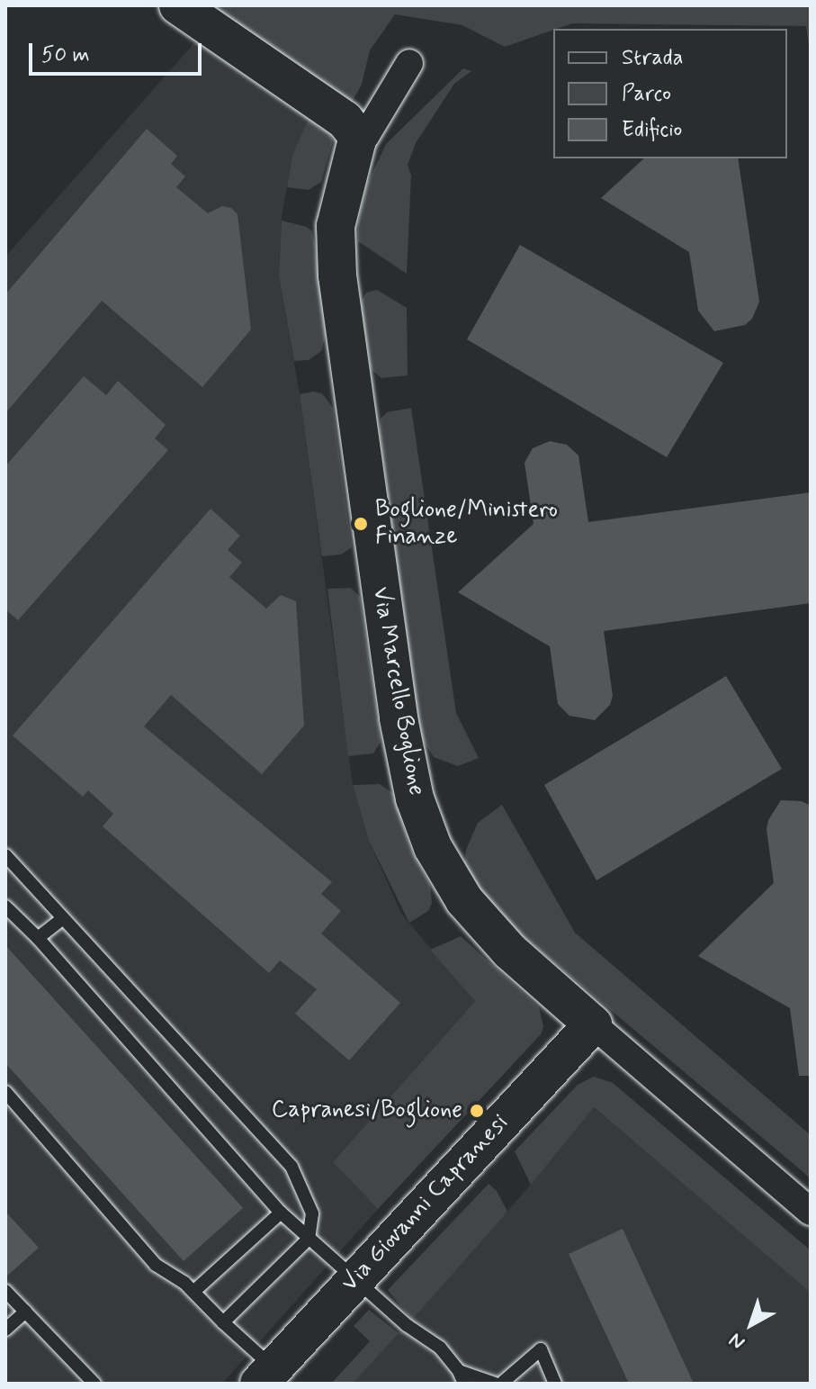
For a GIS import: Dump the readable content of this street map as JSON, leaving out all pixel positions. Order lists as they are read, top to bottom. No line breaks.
{"streets":{"street":["Via Marcello Boglione","Via Giovanni Capranesi"]},"crossings":[["Via Marcello Boglione","Via Giovanni Capranesi"]],"places":["Boglione/Ministero Finanze","Capranesi/Boglione"],"legend":["Strada","Parco","Edificio"],"scale_bar":"50 m","north":"bottom left"}
